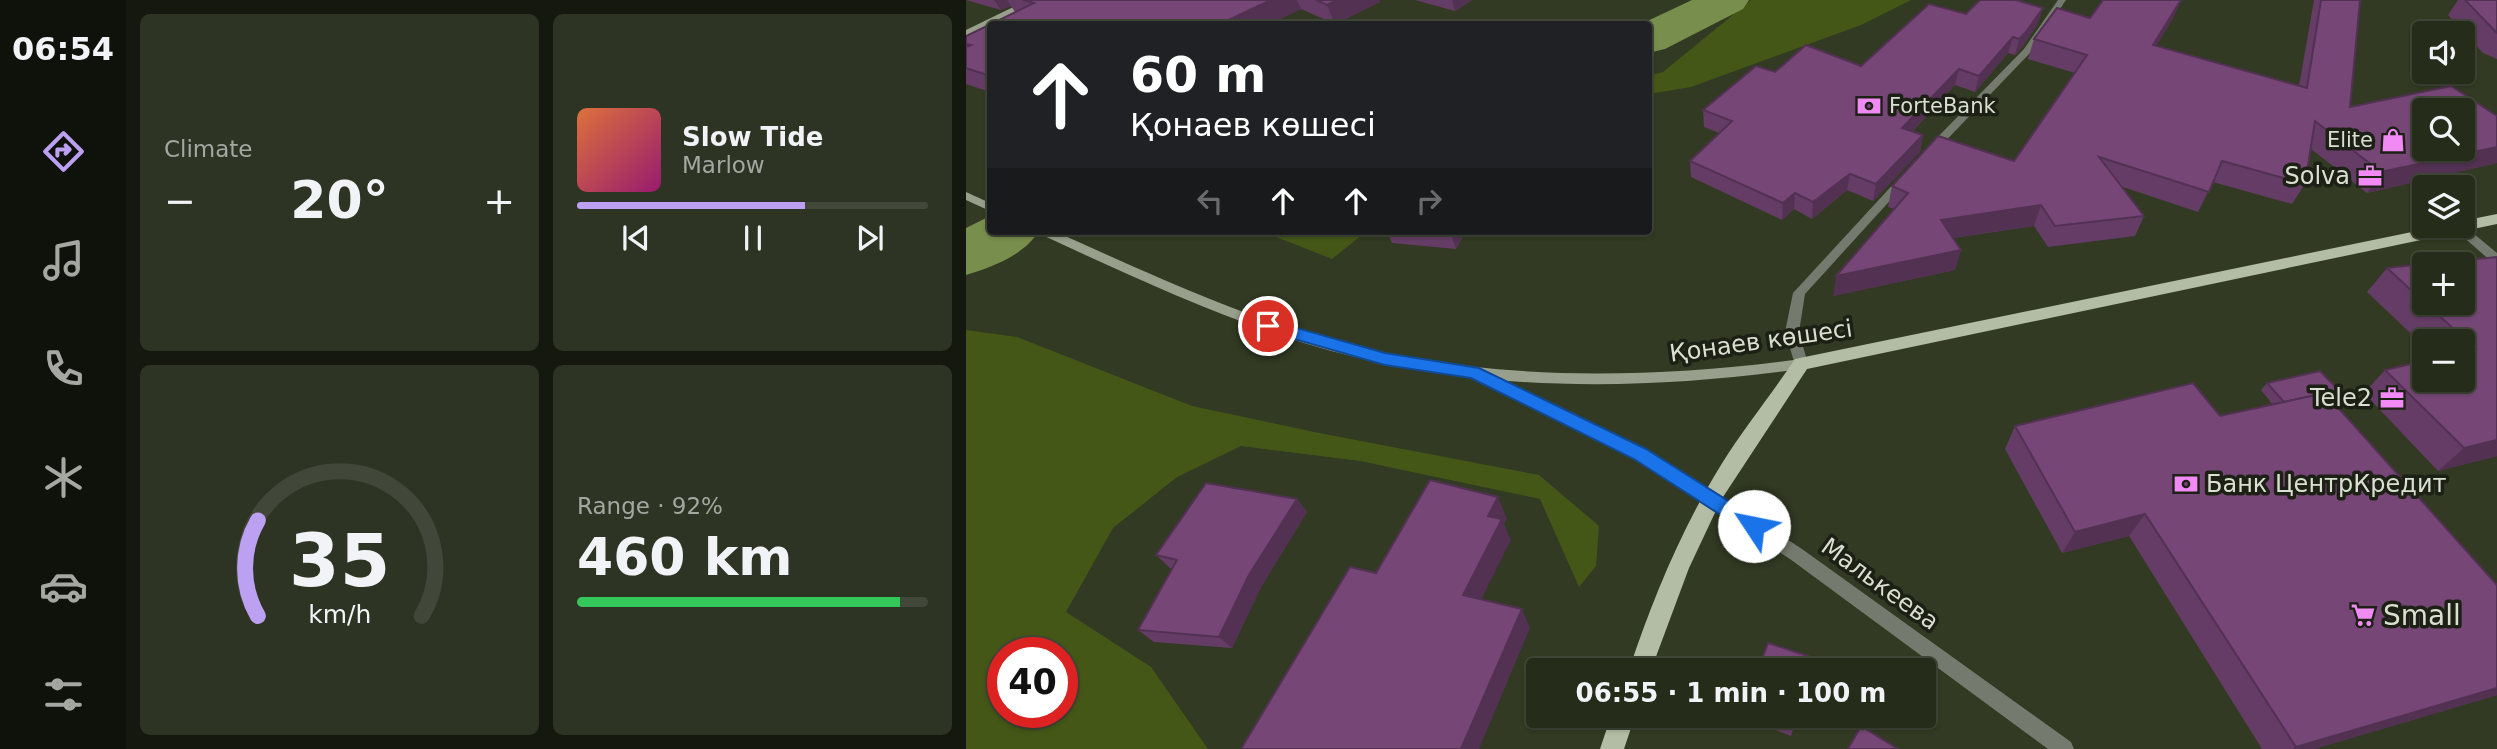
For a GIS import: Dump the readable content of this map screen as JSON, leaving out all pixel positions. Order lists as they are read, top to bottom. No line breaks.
{"streets":{"main road":["Қонаев көшесі"],"street":["Малькеева"]},"crossings":[["Қонаев көшесі","Малькеева"]],"places":{"bank":["ForteBank","Банк ЦентрКредит"],"shop":["Elite"],"office":["Solva","Tele2"],"supermarket":["Small"]},"page":{"tabs":"06:54","tile":["Climate",["Range · 92%","460 km"]],"map_buttons":["+","−"],"turn":["60 m","Қонаев көшесі"],"song":["Slow Tide","Marlow"],"heat":["−","20°","+"],"limit":"40","trip":"06:55 · 1 min · 100 m","gauge":["35","km/h"]}}
